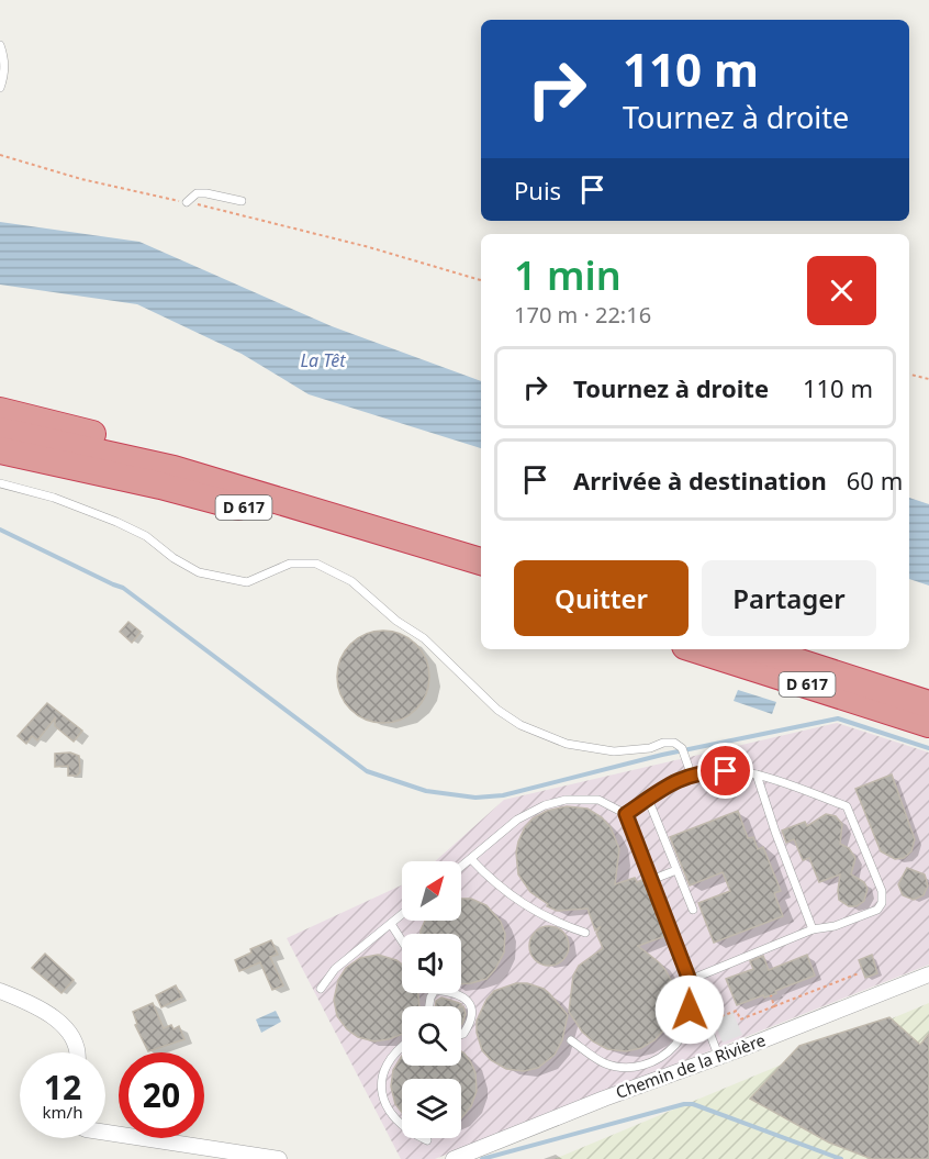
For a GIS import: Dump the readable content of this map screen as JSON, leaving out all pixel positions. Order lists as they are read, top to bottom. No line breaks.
{"streets":{"highway":["D 617"],"street":["Chemin de la Rivière"]},"water":["La Têt"],"north":"top right","page":{"turn":["110 m","Tournez à droite"],"then":"Puis","heading":["1 min","170 m · 22:16"],"list":[{"name":"Tournez à droite","value":"110 m"},{"name":"Arrivée à destination","value":"60 m"}],"buttons":["Quitter","Partager"],"speed":"12 km/h","limit":"20"}}
